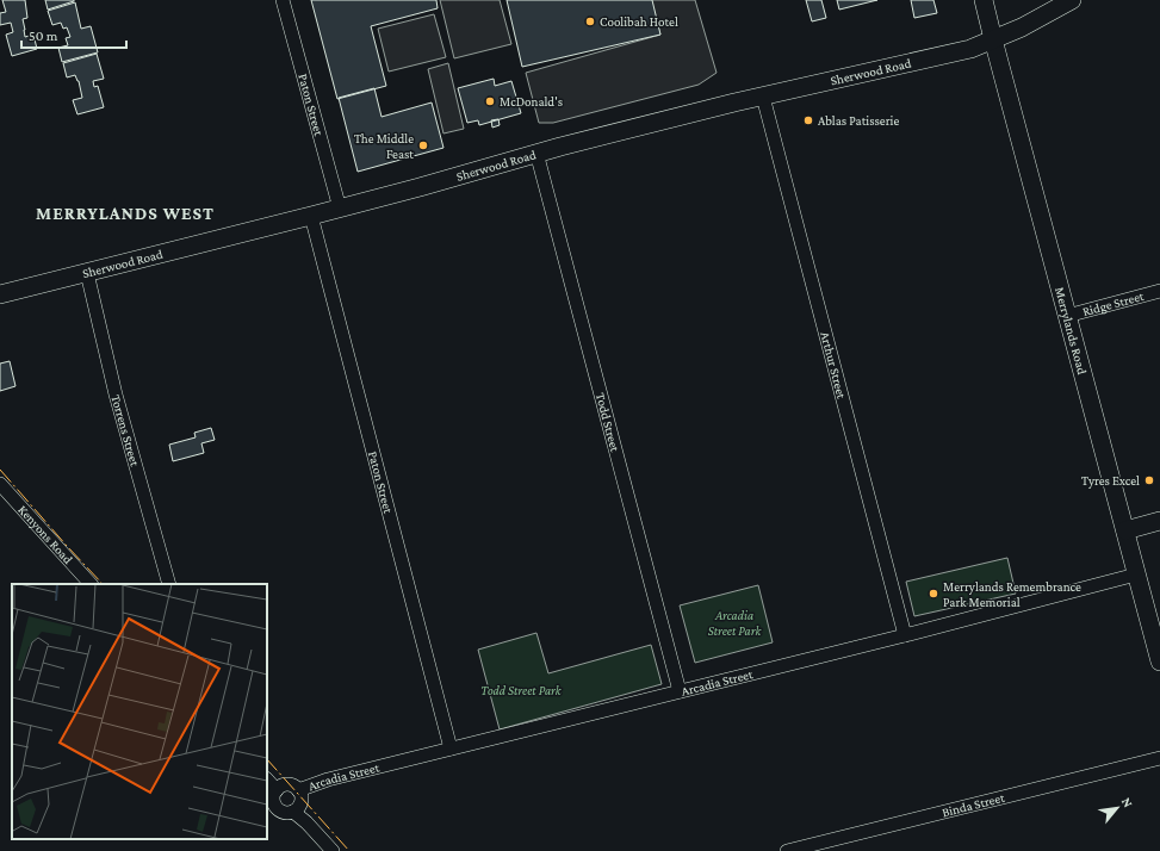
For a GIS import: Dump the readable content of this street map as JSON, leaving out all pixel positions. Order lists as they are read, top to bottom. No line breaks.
{"streets":{"main road":["Sherwood Road","Merrylands Road"],"street":["Paton Street","Ridge Street","Arthur Street","Todd Street","Torrens Street","Kenyons Road","Arcadia Street","Binda Street"]},"crossings":[["Sherwood Road","Paton Street"],["Sherwood Road","Merrylands Road"],["Sherwood Road","Arthur Street"],["Sherwood Road","Todd Street"],["Sherwood Road","Torrens Street"],["Paton Street","Arcadia Street"],["Ridge Street","Merrylands Road"],["Merrylands Road","Arcadia Street"],["Arthur Street","Arcadia Street"],["Todd Street","Arcadia Street"]],"districts":["MERRYLANDS WEST"],"parks":["Arcadia Street Park","Todd Street Park"],"places":["Coolibah Hotel","McDonald's","Ablas Patisserie","The Middle Feast","Tyres Excel","Merrylands Remembrance Park Memorial"],"scale_bar":"50 m","north":"top right"}
